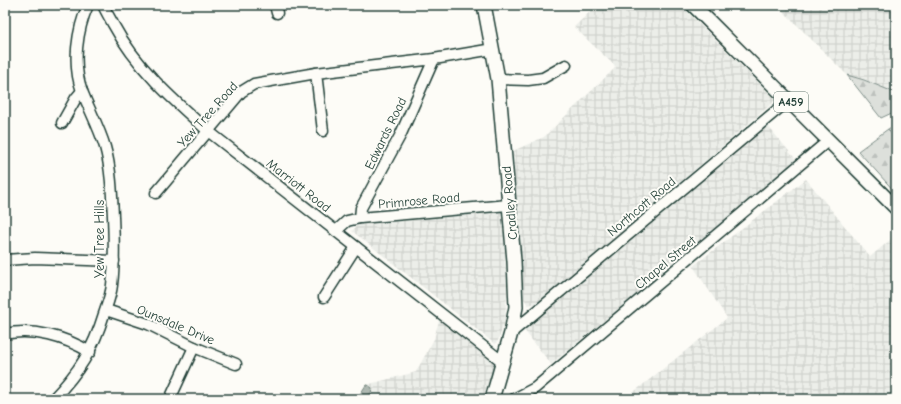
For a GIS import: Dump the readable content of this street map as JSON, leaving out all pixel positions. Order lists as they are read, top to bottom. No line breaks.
{"streets":{"main road":["A459","Cradley Road"],"street":["Yew Tree Road","Edwards Road","Marriott Road","Primrose Road","Northcott Road","Yew Tree Hills","Chapel Street","Ounsdale Drive"]},"crossings":[["A459","Northcott Road"],["A459","Chapel Street"],["Yew Tree Road","Edwards Road"],["Yew Tree Road","Marriott Road"],["Yew Tree Road","Cradley Road"],["Edwards Road","Primrose Road"],["Marriott Road","Primrose Road"],["Marriott Road","Cradley Road"],["Primrose Road","Cradley Road"],["Cradley Road","Northcott Road"],["Yew Tree Hills","Ounsdale Drive"]]}
